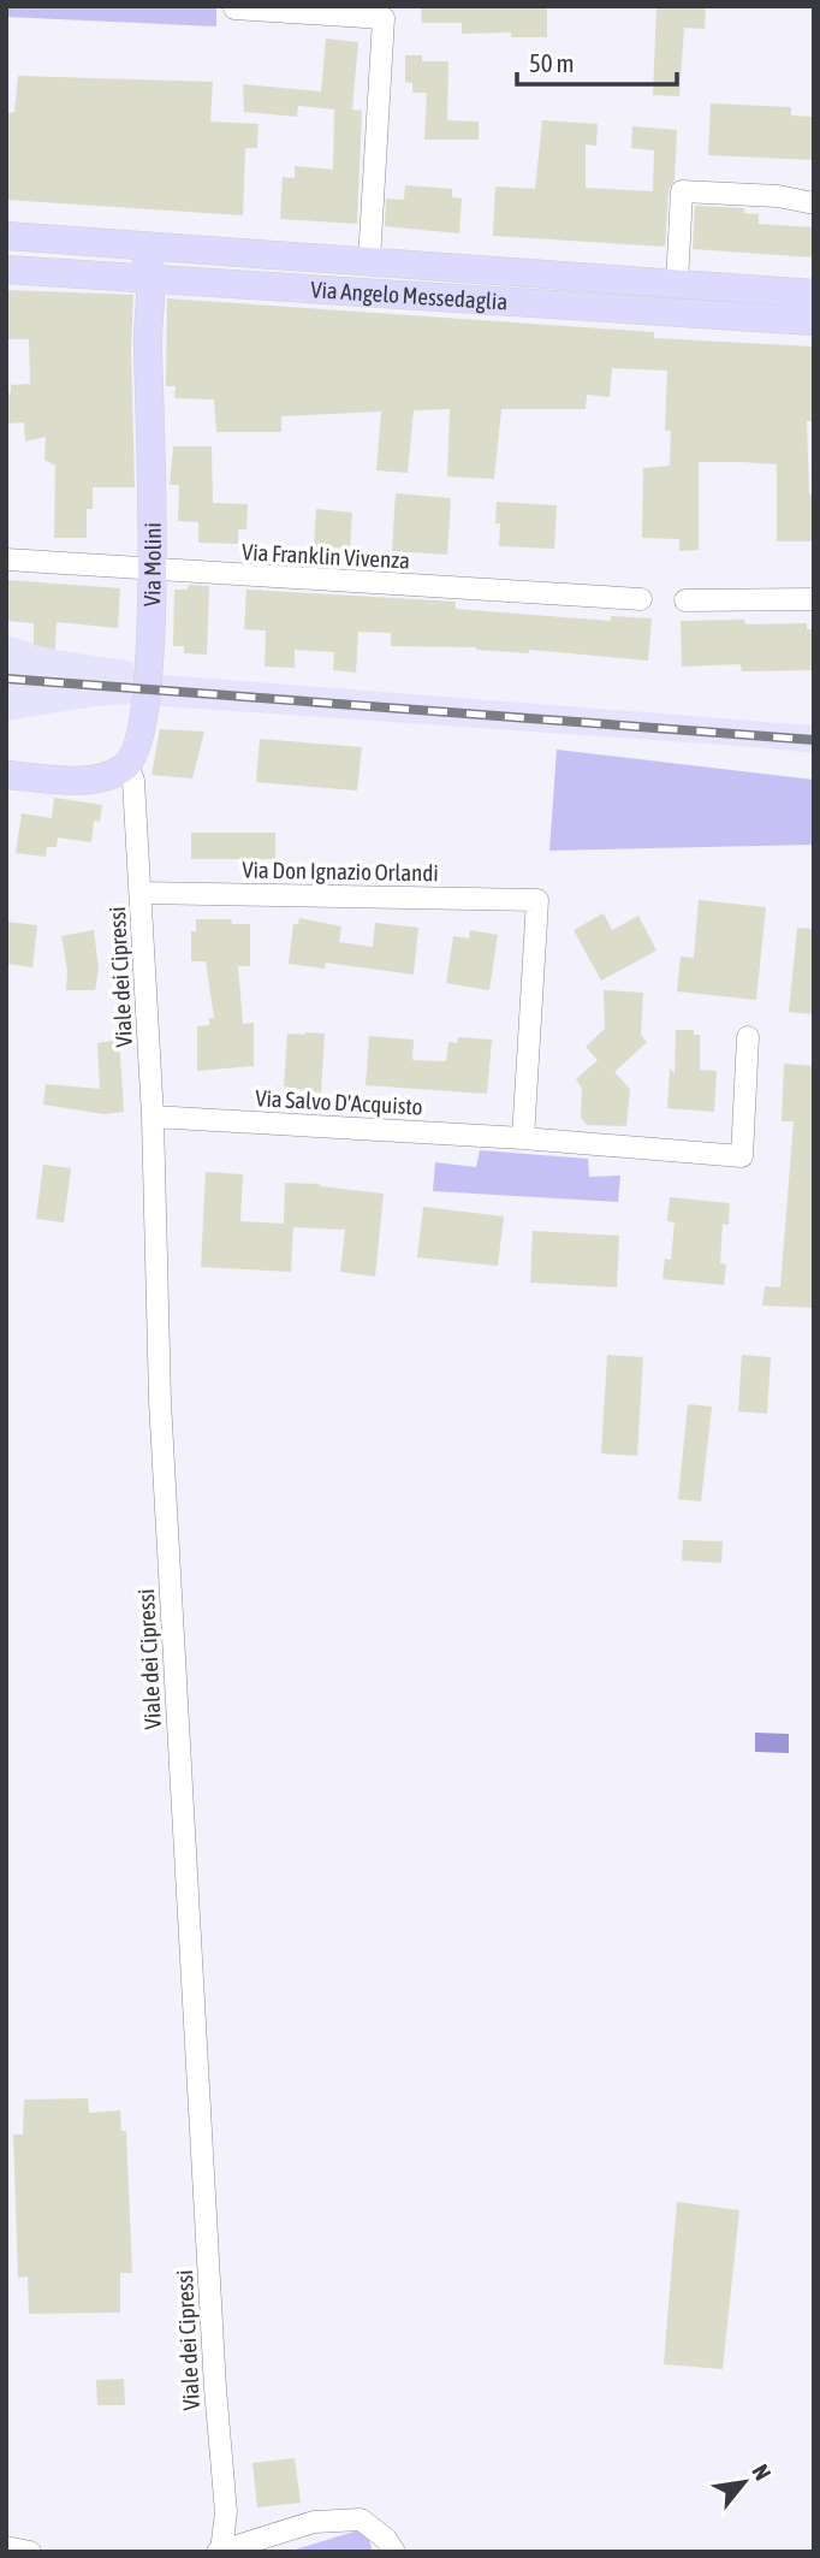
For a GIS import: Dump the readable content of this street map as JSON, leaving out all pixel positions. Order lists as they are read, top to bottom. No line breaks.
{"streets":{"main road":["Via Angelo Messedaglia","Via Molini"],"street":["Via Franklin Vivenza","Via Don Ignazio Orlandi","Viale dei Cipressi","Via Salvo D'Acquisto"]},"crossings":[["Via Angelo Messedaglia","Via Molini"],["Via Franklin Vivenza","Via Molini"],["Via Molini","Viale dei Cipressi"],["Via Don Ignazio Orlandi","Viale dei Cipressi"],["Via Don Ignazio Orlandi","Via Salvo D'Acquisto"],["Viale dei Cipressi","Via Salvo D'Acquisto"]],"scale_bar":"50 m","north":"top right"}
